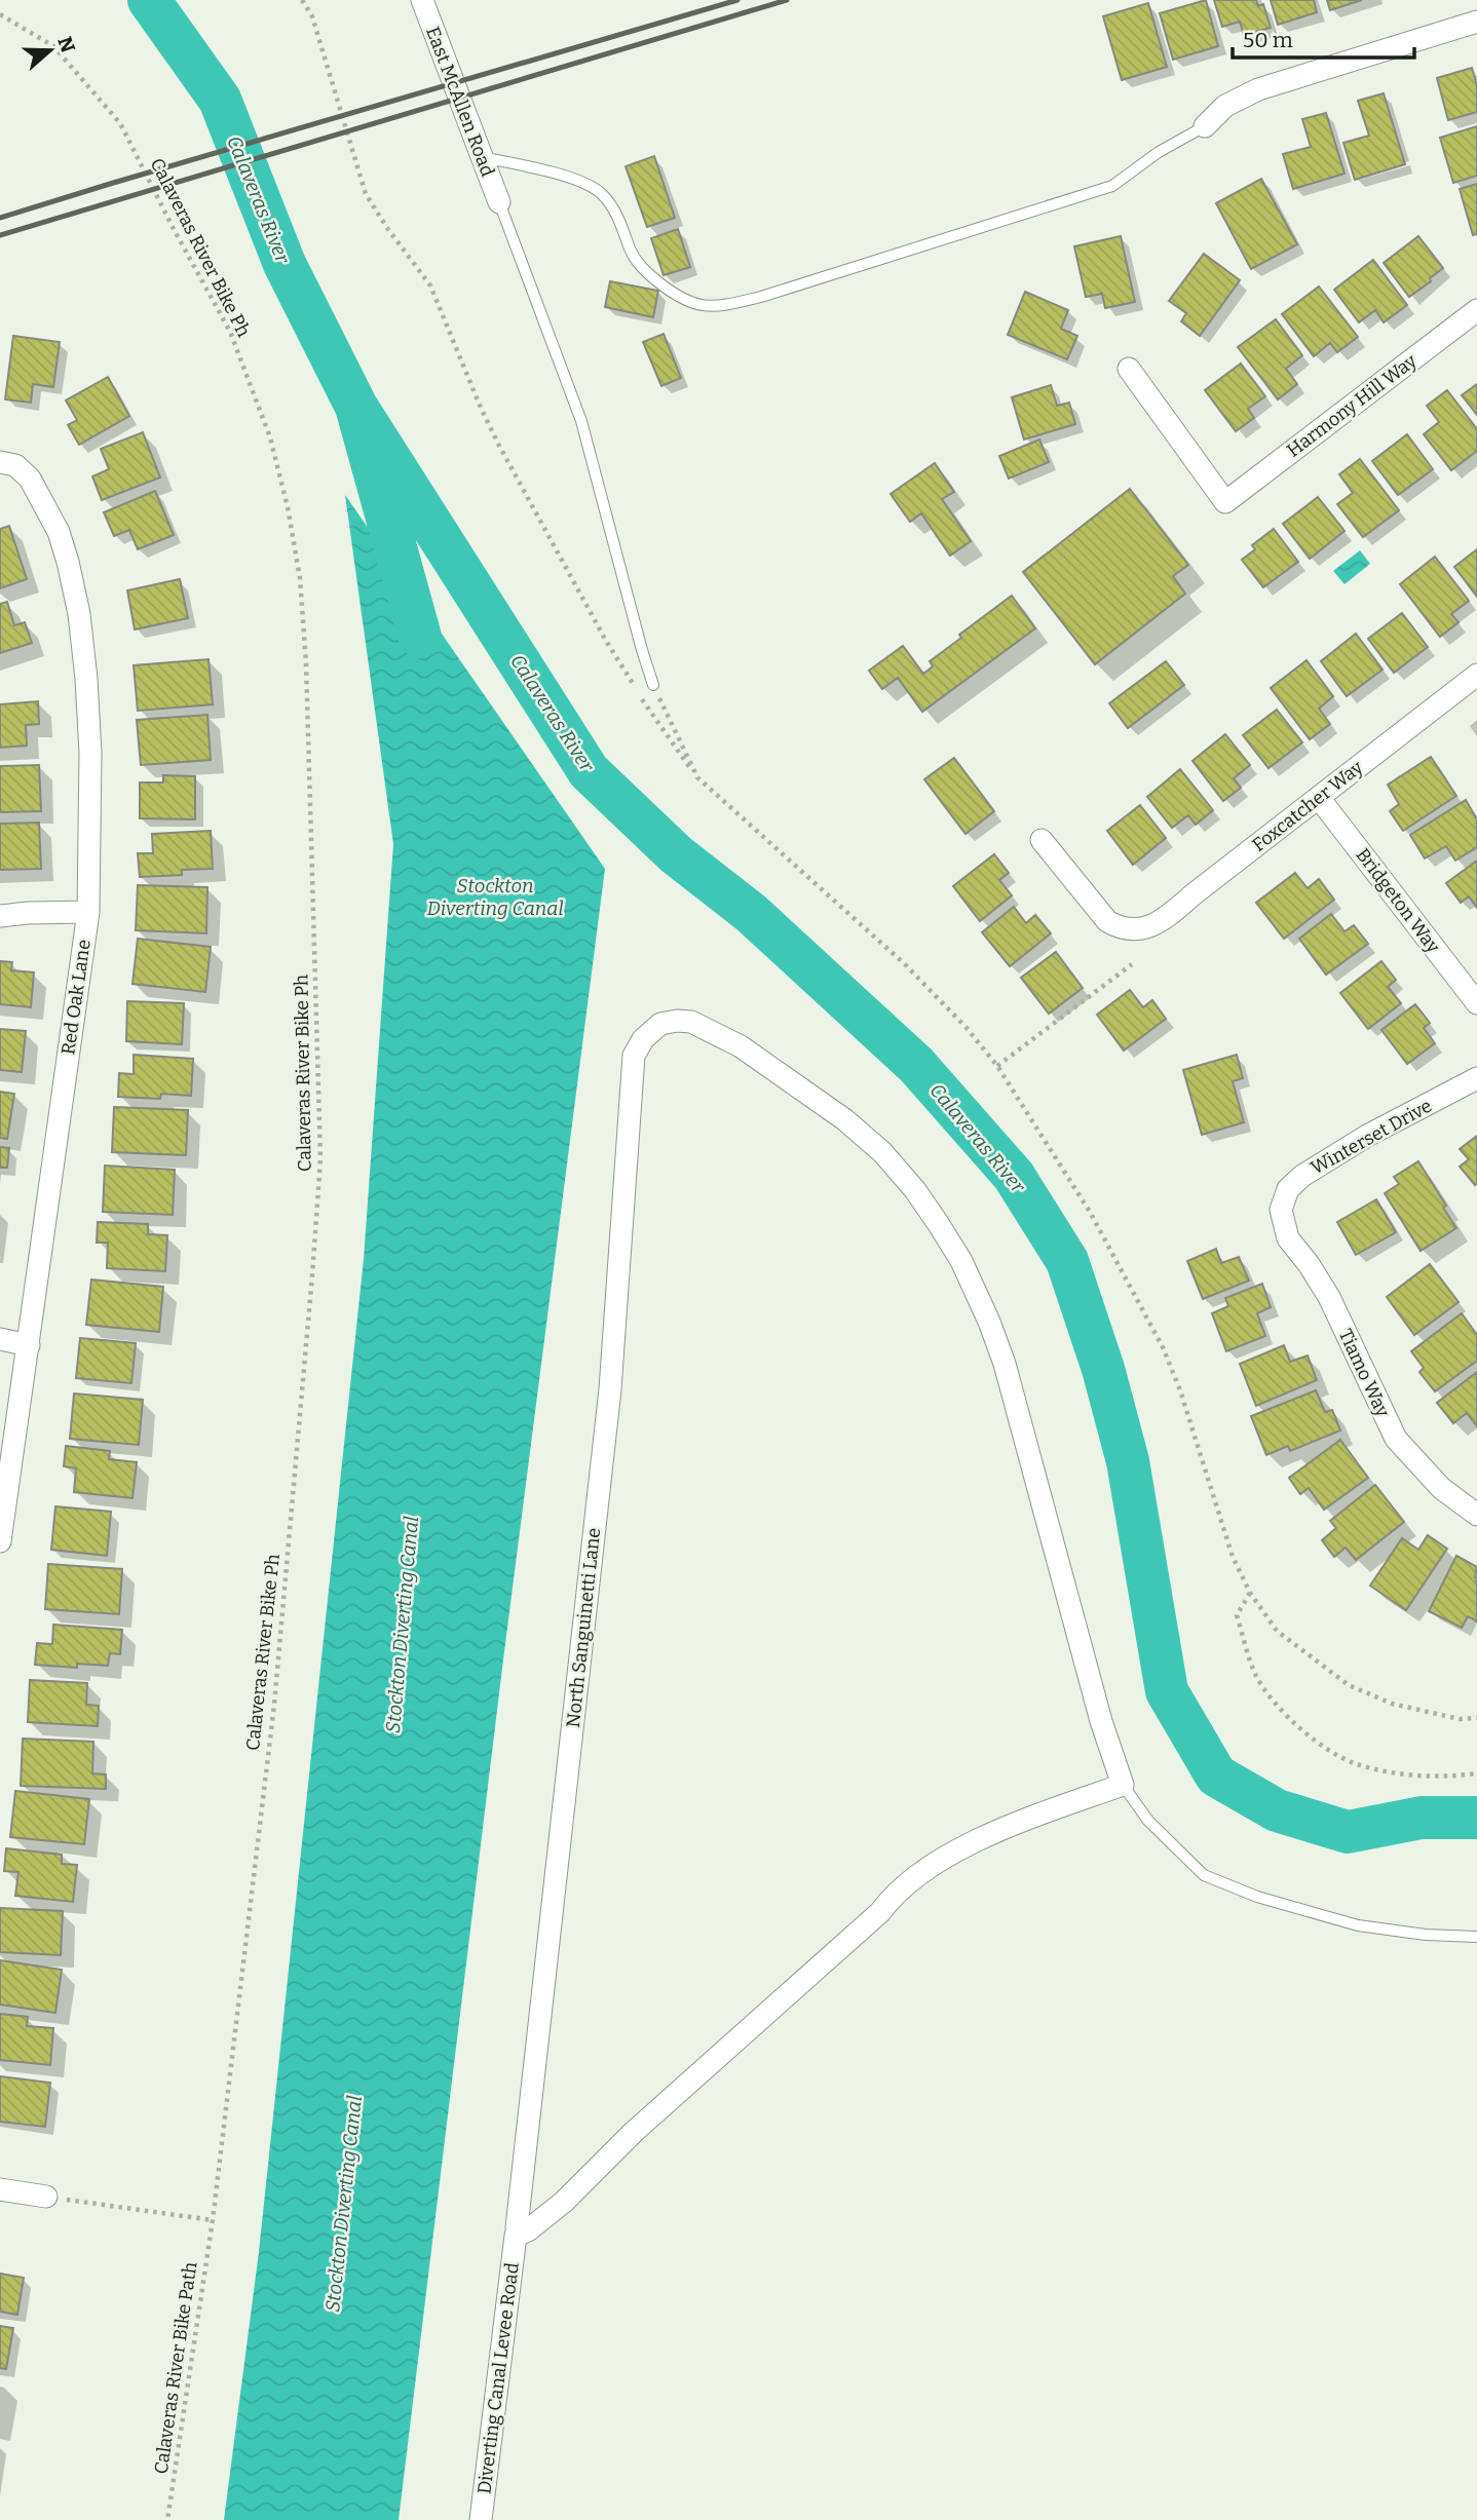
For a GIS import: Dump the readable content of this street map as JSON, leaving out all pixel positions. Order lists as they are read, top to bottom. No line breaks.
{"streets":{"street":["East McAllen Road","Harmony Hill Way","Foxcatcher Way","Bridgeton Way","Red Oak Lane","Winterset Drive","Tiamo Way","North Sanguinetti Lane","Diverting Canal Levee Road"],"path":["Calaveras River Bike Ph","Calaveras River Bike Path"]},"crossings":[["Calaveras River Bike Ph","Calaveras River Bike Path"],["Foxcatcher Way","Bridgeton Way"],["Winterset Drive","Tiamo Way"],["North Sanguinetti Lane","Diverting Canal Levee Road"]],"water":["Calaveras River","Stockton Diverting Canal"],"scale_bar":"50 m","north":"right"}
